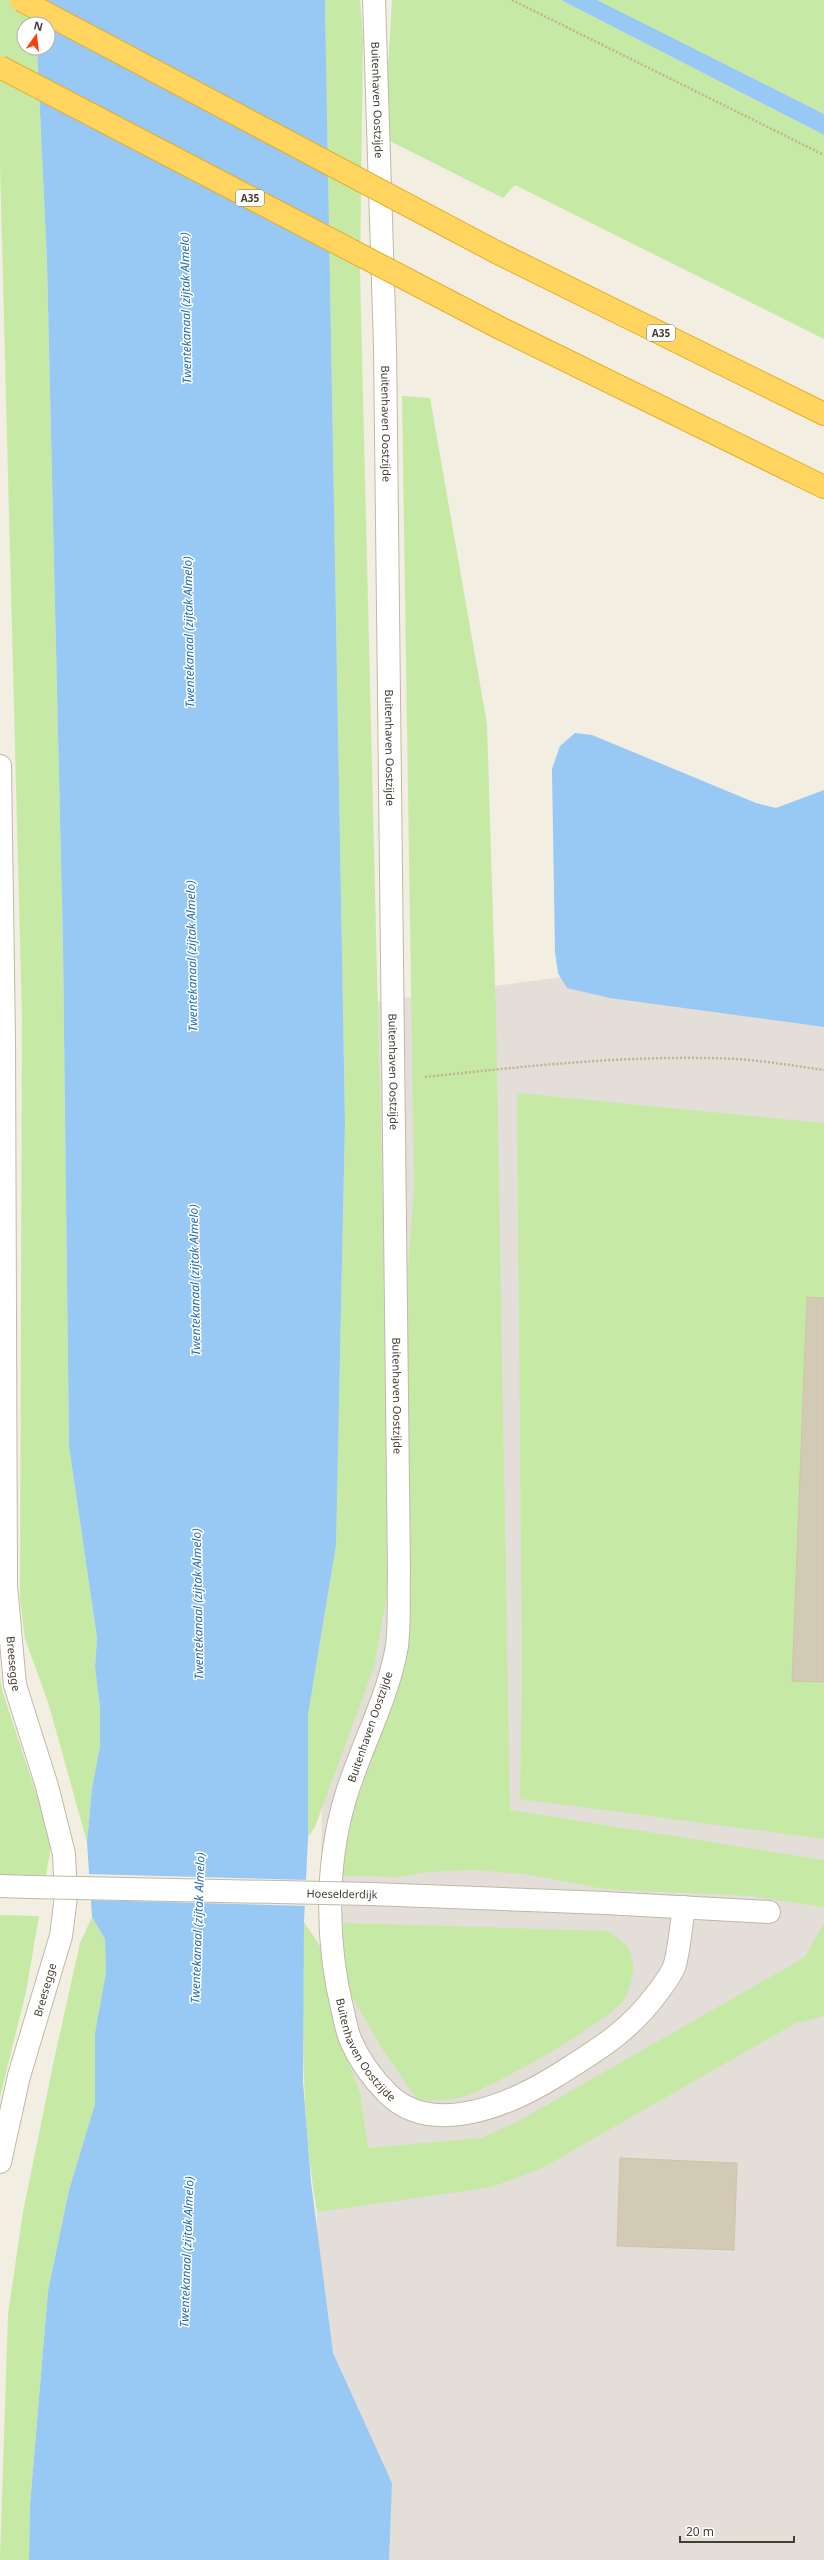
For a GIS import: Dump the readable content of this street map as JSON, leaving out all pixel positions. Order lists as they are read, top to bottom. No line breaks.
{"streets":{"highway":["A35"],"street":["Buitenhaven Oostzijde","Breesegge","Hoeselderdijk"]},"crossings":[["Buitenhaven Oostzijde","Hoeselderdijk"]],"water":["Twentekanaal (zijtak Almelo)"],"scale_bar":"20 m","north":"top"}
